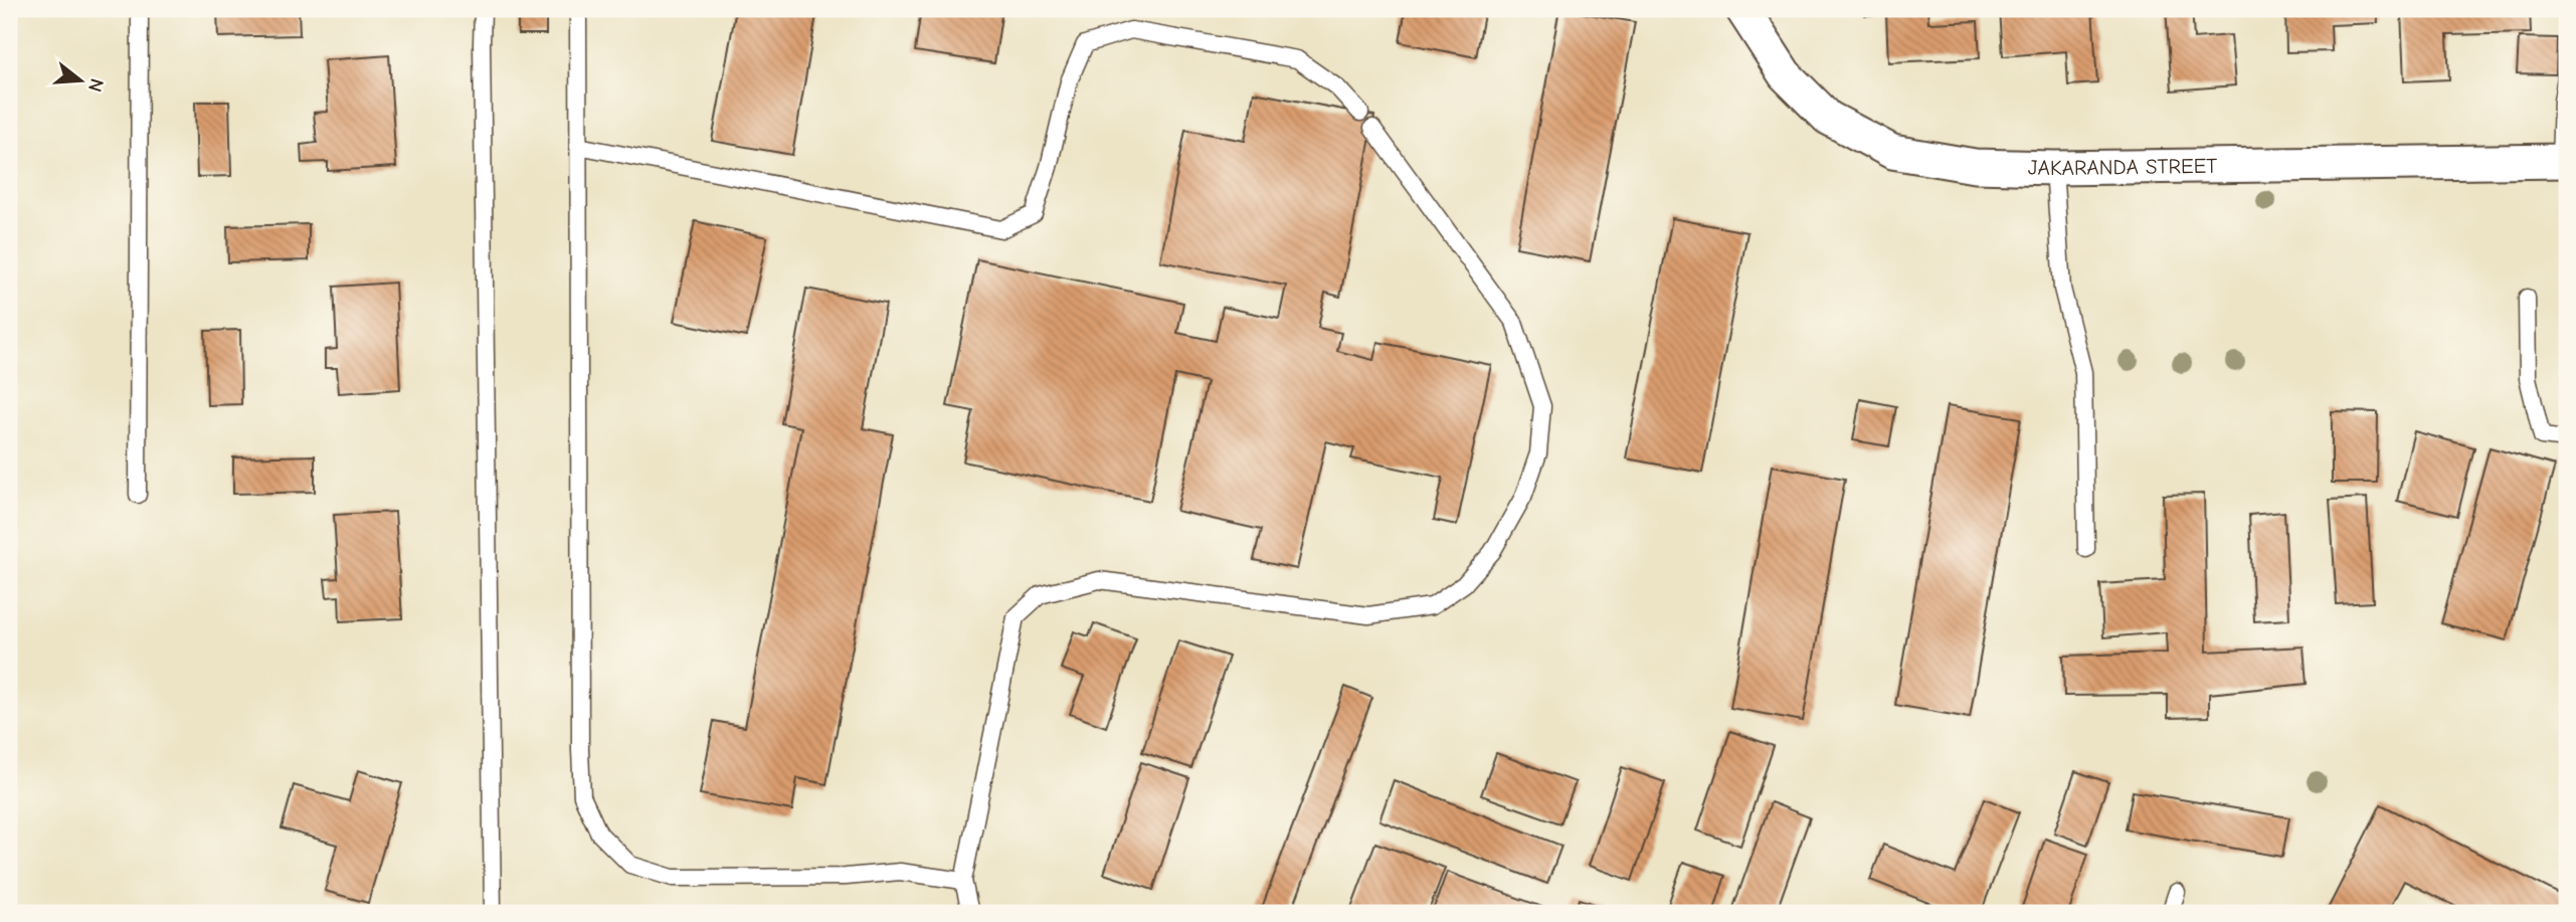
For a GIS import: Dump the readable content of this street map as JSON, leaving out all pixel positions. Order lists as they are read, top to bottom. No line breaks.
{"streets":{"street":["JAKARANDA STREET"]},"north":"right"}
